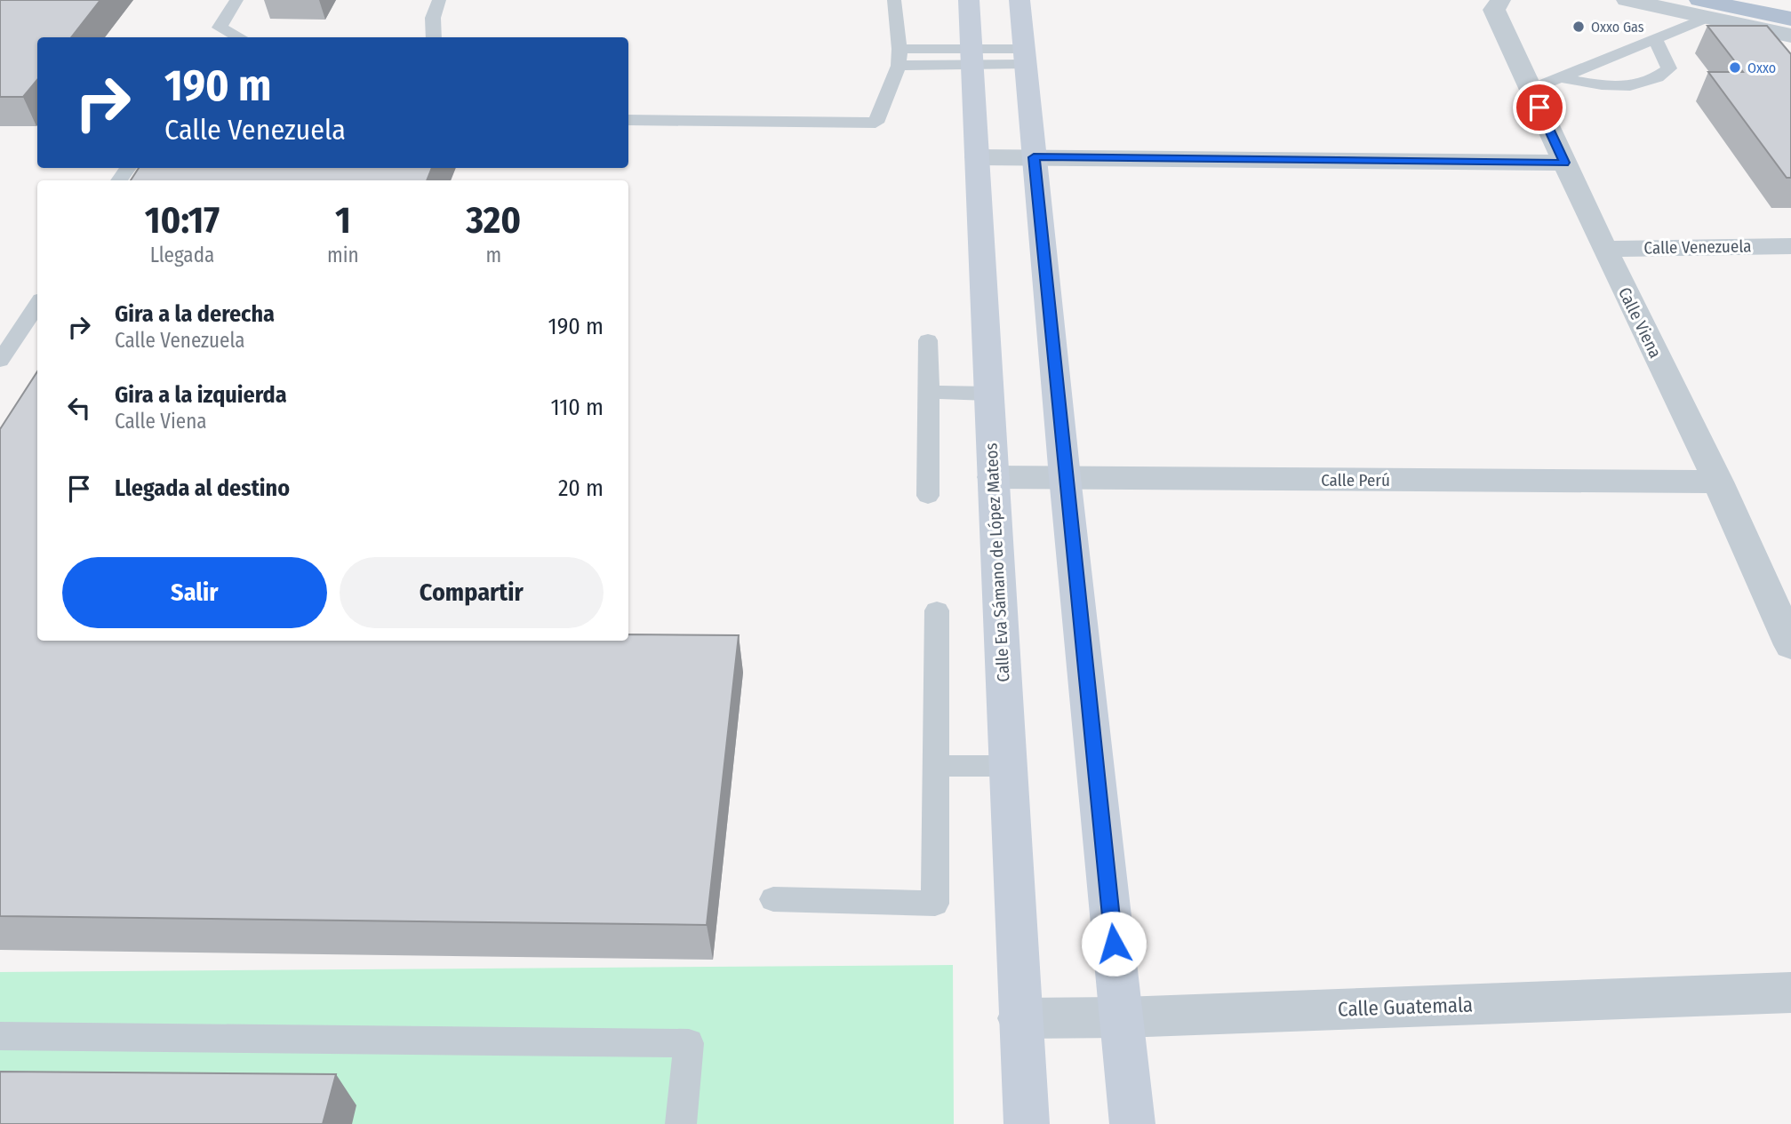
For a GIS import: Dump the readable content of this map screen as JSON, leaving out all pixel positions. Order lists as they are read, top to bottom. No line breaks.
{"streets":{"main road":["Calle Eva Sámano de López Mateos"],"street":["Calle Venezuela","Calle Viena","Calle Perú","Calle Guatemala"]},"crossings":[["Calle Venezuela","Calle Viena"],["Calle Viena","Calle Perú"],["Calle Perú","Calle Eva Sámano de López Mateos"],["Calle Eva Sámano de López Mateos","Calle Guatemala"]],"places":["Oxxo Gas","Oxxo"],"page":{"turn":["190 m","Calle Venezuela"],"eta":["10:17","Llegada","1","min","320","m"],"list":[{"name":"Gira a la derecha","note":"Calle Venezuela","value":"190 m"},{"name":"Gira a la izquierda","note":"Calle Viena","value":"110 m"},{"name":"Llegada al destino","value":"20 m"}],"buttons":["Salir","Compartir"]}}
